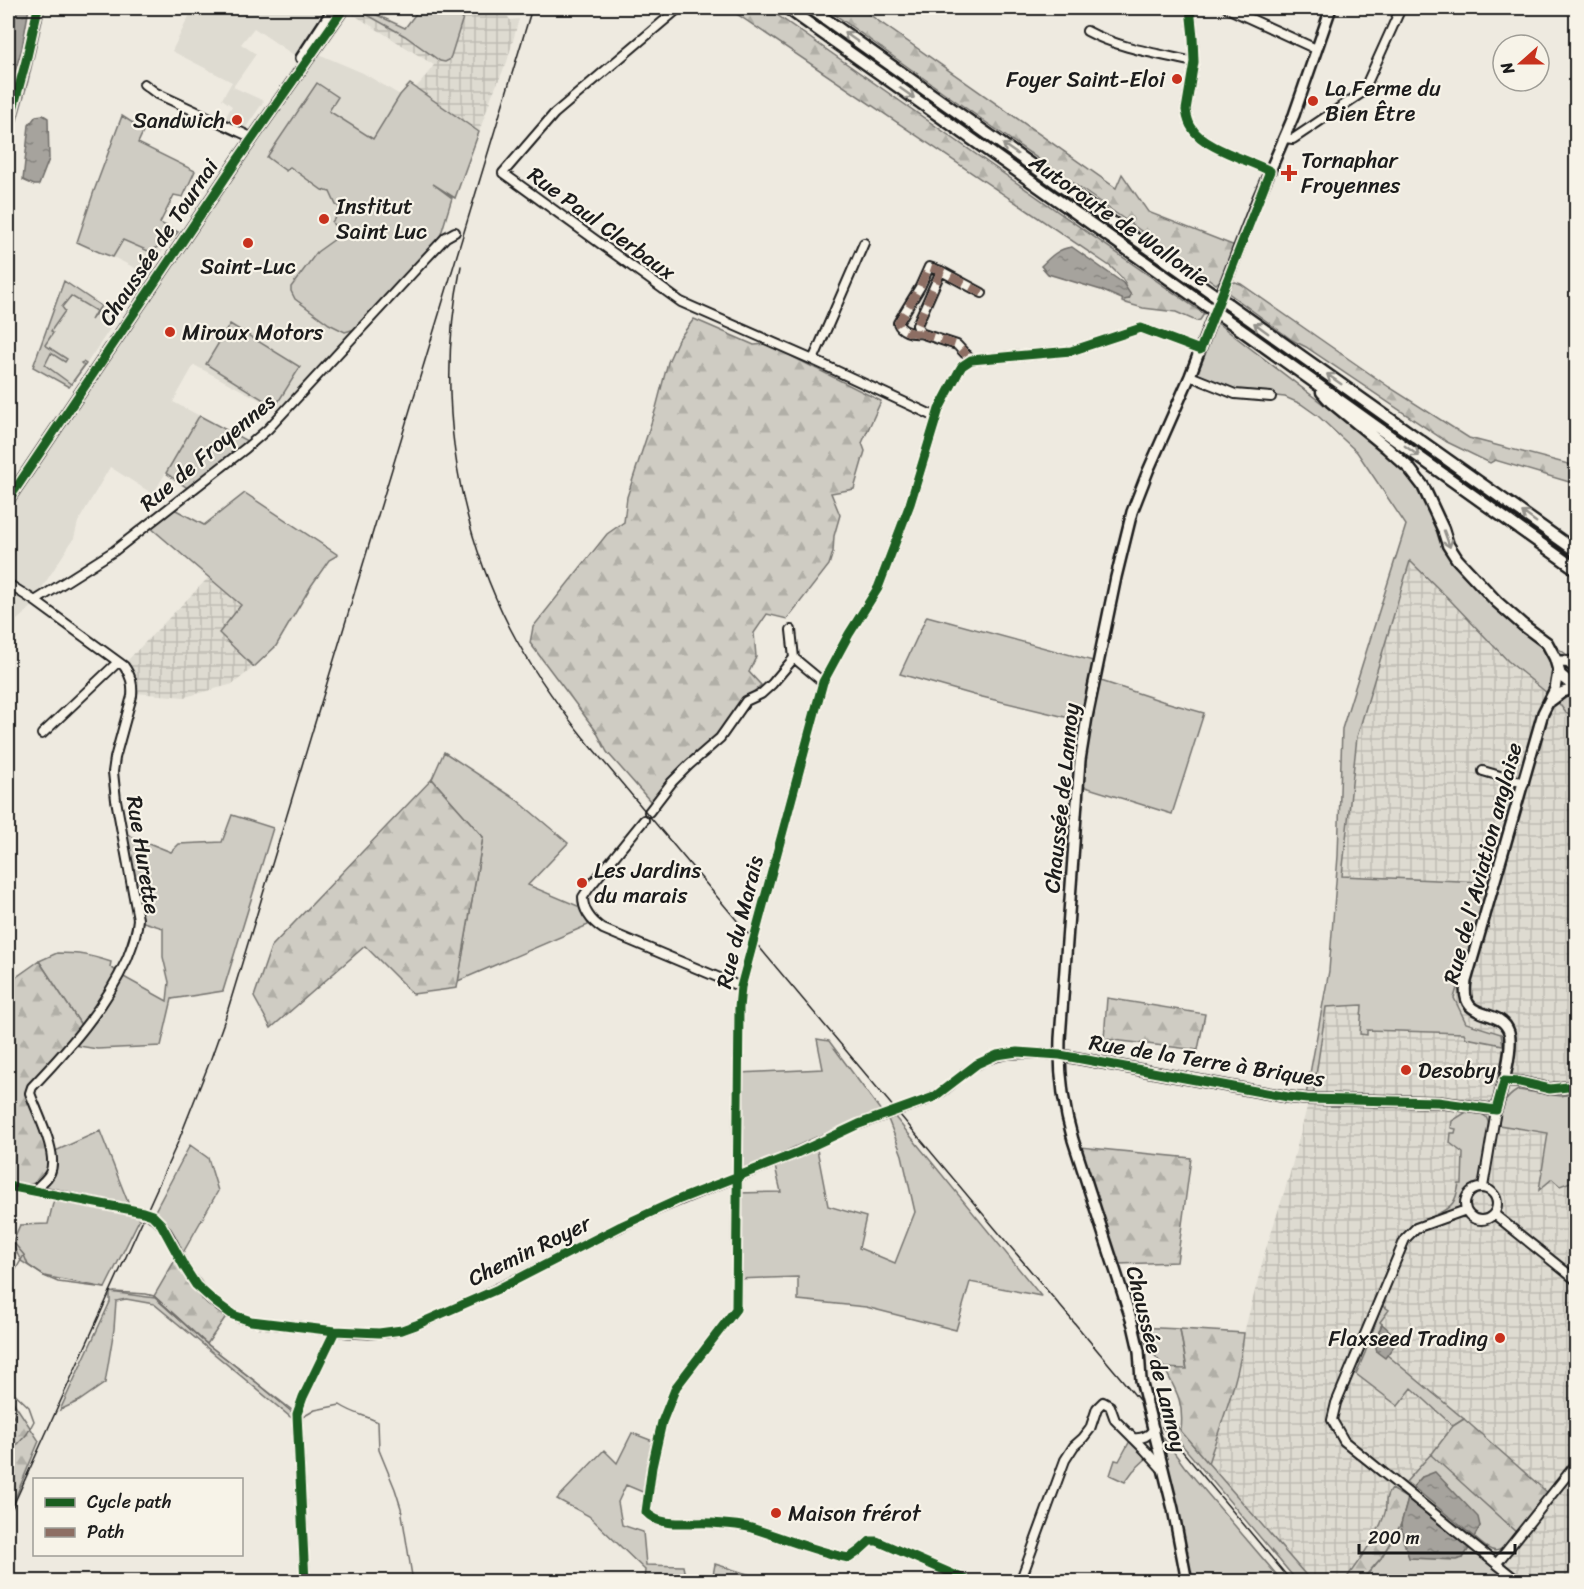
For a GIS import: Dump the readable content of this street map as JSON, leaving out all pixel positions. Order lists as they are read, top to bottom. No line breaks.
{"streets":{"highway":["Autoroute de Wallonie"],"main road":["Chaussée de Tournai","Chaussée de Lannoy","Rue de l'Aviation anglaise","Rue de la Terre à Briques"],"street":["Rue Paul Clerbaux","Rue de Froyennes","Rue Hurette","Rue du Marais","Chemin Royer"]},"crossings":[["Rue Paul Clerbaux","Rue du Marais"],["Rue de Froyennes","Rue Hurette"],["Chaussée de Lannoy","Rue de la Terre à Briques"],["Chaussée de Lannoy","Chemin Royer"],["Rue Hurette","Chemin Royer"],["Rue du Marais","Chemin Royer"],["Rue de la Terre à Briques","Chemin Royer"]],"places":{"other":["Foyer Saint-Eloi","La Ferme du Bien Être","Sandwich","Institut Saint Luc","Saint-Luc","Miroux Motors","Les Jardins du marais","Desobry","Flaxseed Trading","Maison frérot"],"health":["Tornaphar Froyennes"]},"legend":["Cycle path","Path"],"scale_bar":"200 m","north":"left"}
